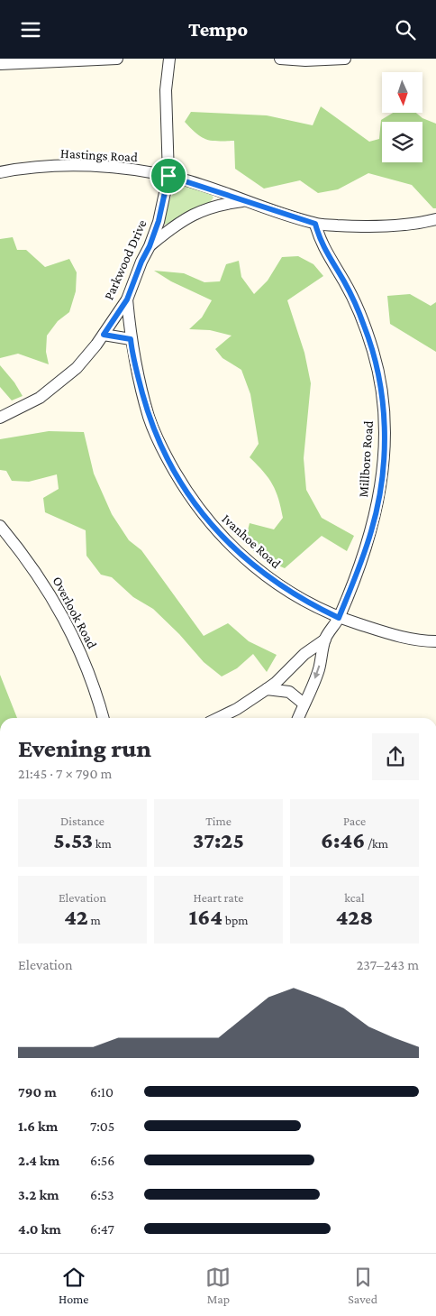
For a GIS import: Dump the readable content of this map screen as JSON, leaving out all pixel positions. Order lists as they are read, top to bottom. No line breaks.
{"streets":{"street":["Hastings Road","Parkwood Drive","Millboro Road","Ivanhoe Road","Overlook Road"]},"crossings":[["Hastings Road","Parkwood Drive"],["Hastings Road","Millboro Road"],["Parkwood Drive","Ivanhoe Road"],["Millboro Road","Ivanhoe Road"]],"north":"bottom","page":{"header":"Tempo","heading":["Evening run","21:45 · 7 × 790 m"],"stats":[["Distance","5.53 km"],["Time","37:25"],["Pace","6:46 /km"],["Elevation","42 m"],["Heart rate","164 bpm"],["kcal","428"]],"chart":["Elevation","237–243 m"],"list":[{"name":"790 m","note":"6:10"},{"name":"1.6 km","note":"7:05"},{"name":"2.4 km","note":"6:56"},{"name":"3.2 km","note":"6:53"},{"name":"4.0 km","note":"6:47"}],"tabs":["Home","Map","Saved"]}}
